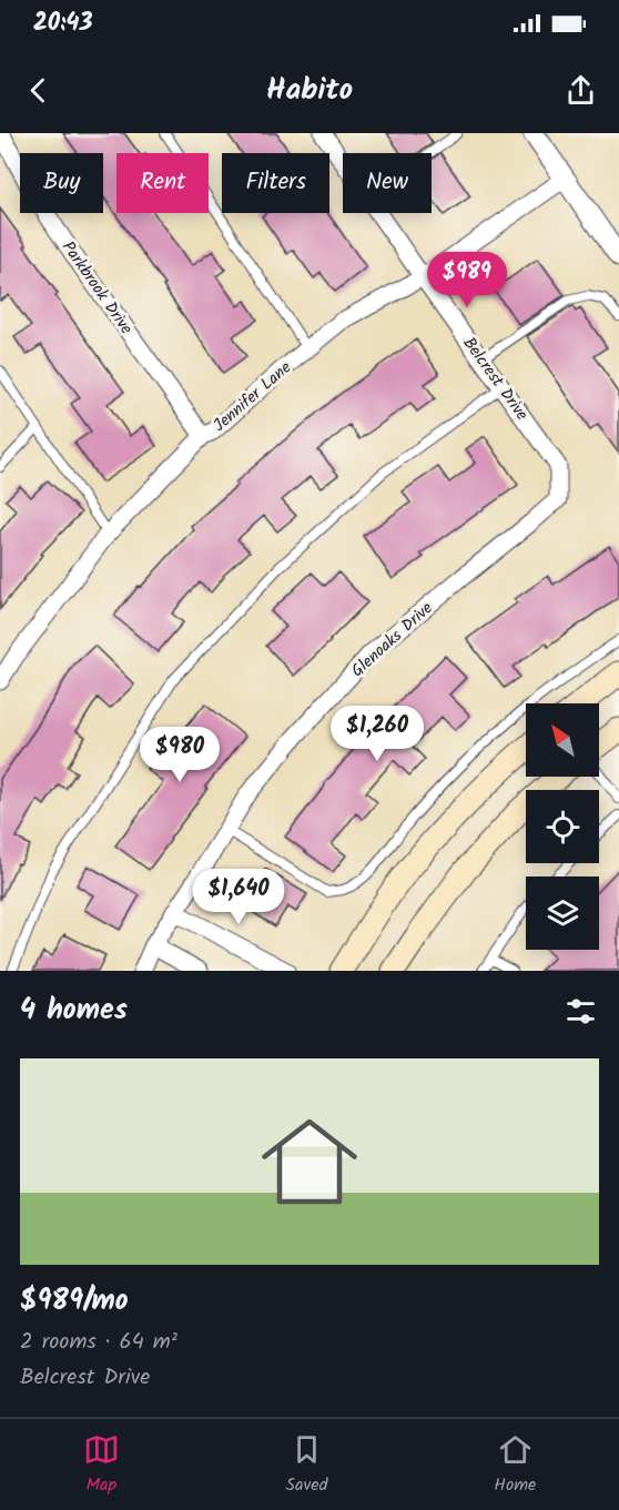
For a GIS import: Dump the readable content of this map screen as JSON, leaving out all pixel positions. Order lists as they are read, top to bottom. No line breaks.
{"streets":{"street":["Parkbrook Drive","Belcrest Drive","Jennifer Lane","Glenoaks Drive"]},"crossings":[["Parkbrook Drive","Jennifer Lane"],["Belcrest Drive","Jennifer Lane"],["Belcrest Drive","Glenoaks Drive"]],"north":"top left","page":{"status":"20:43","header":"Habito","chip":["Buy","Rent","Filters","New"],"price":["$989","$1,260","$980","$1,640"],"heading":"4 homes","list":[{"name":"$989/mo","note":"2 rooms · 64 m² · Belcrest Drive"}],"tabs":["Map","Saved","Home"]}}
